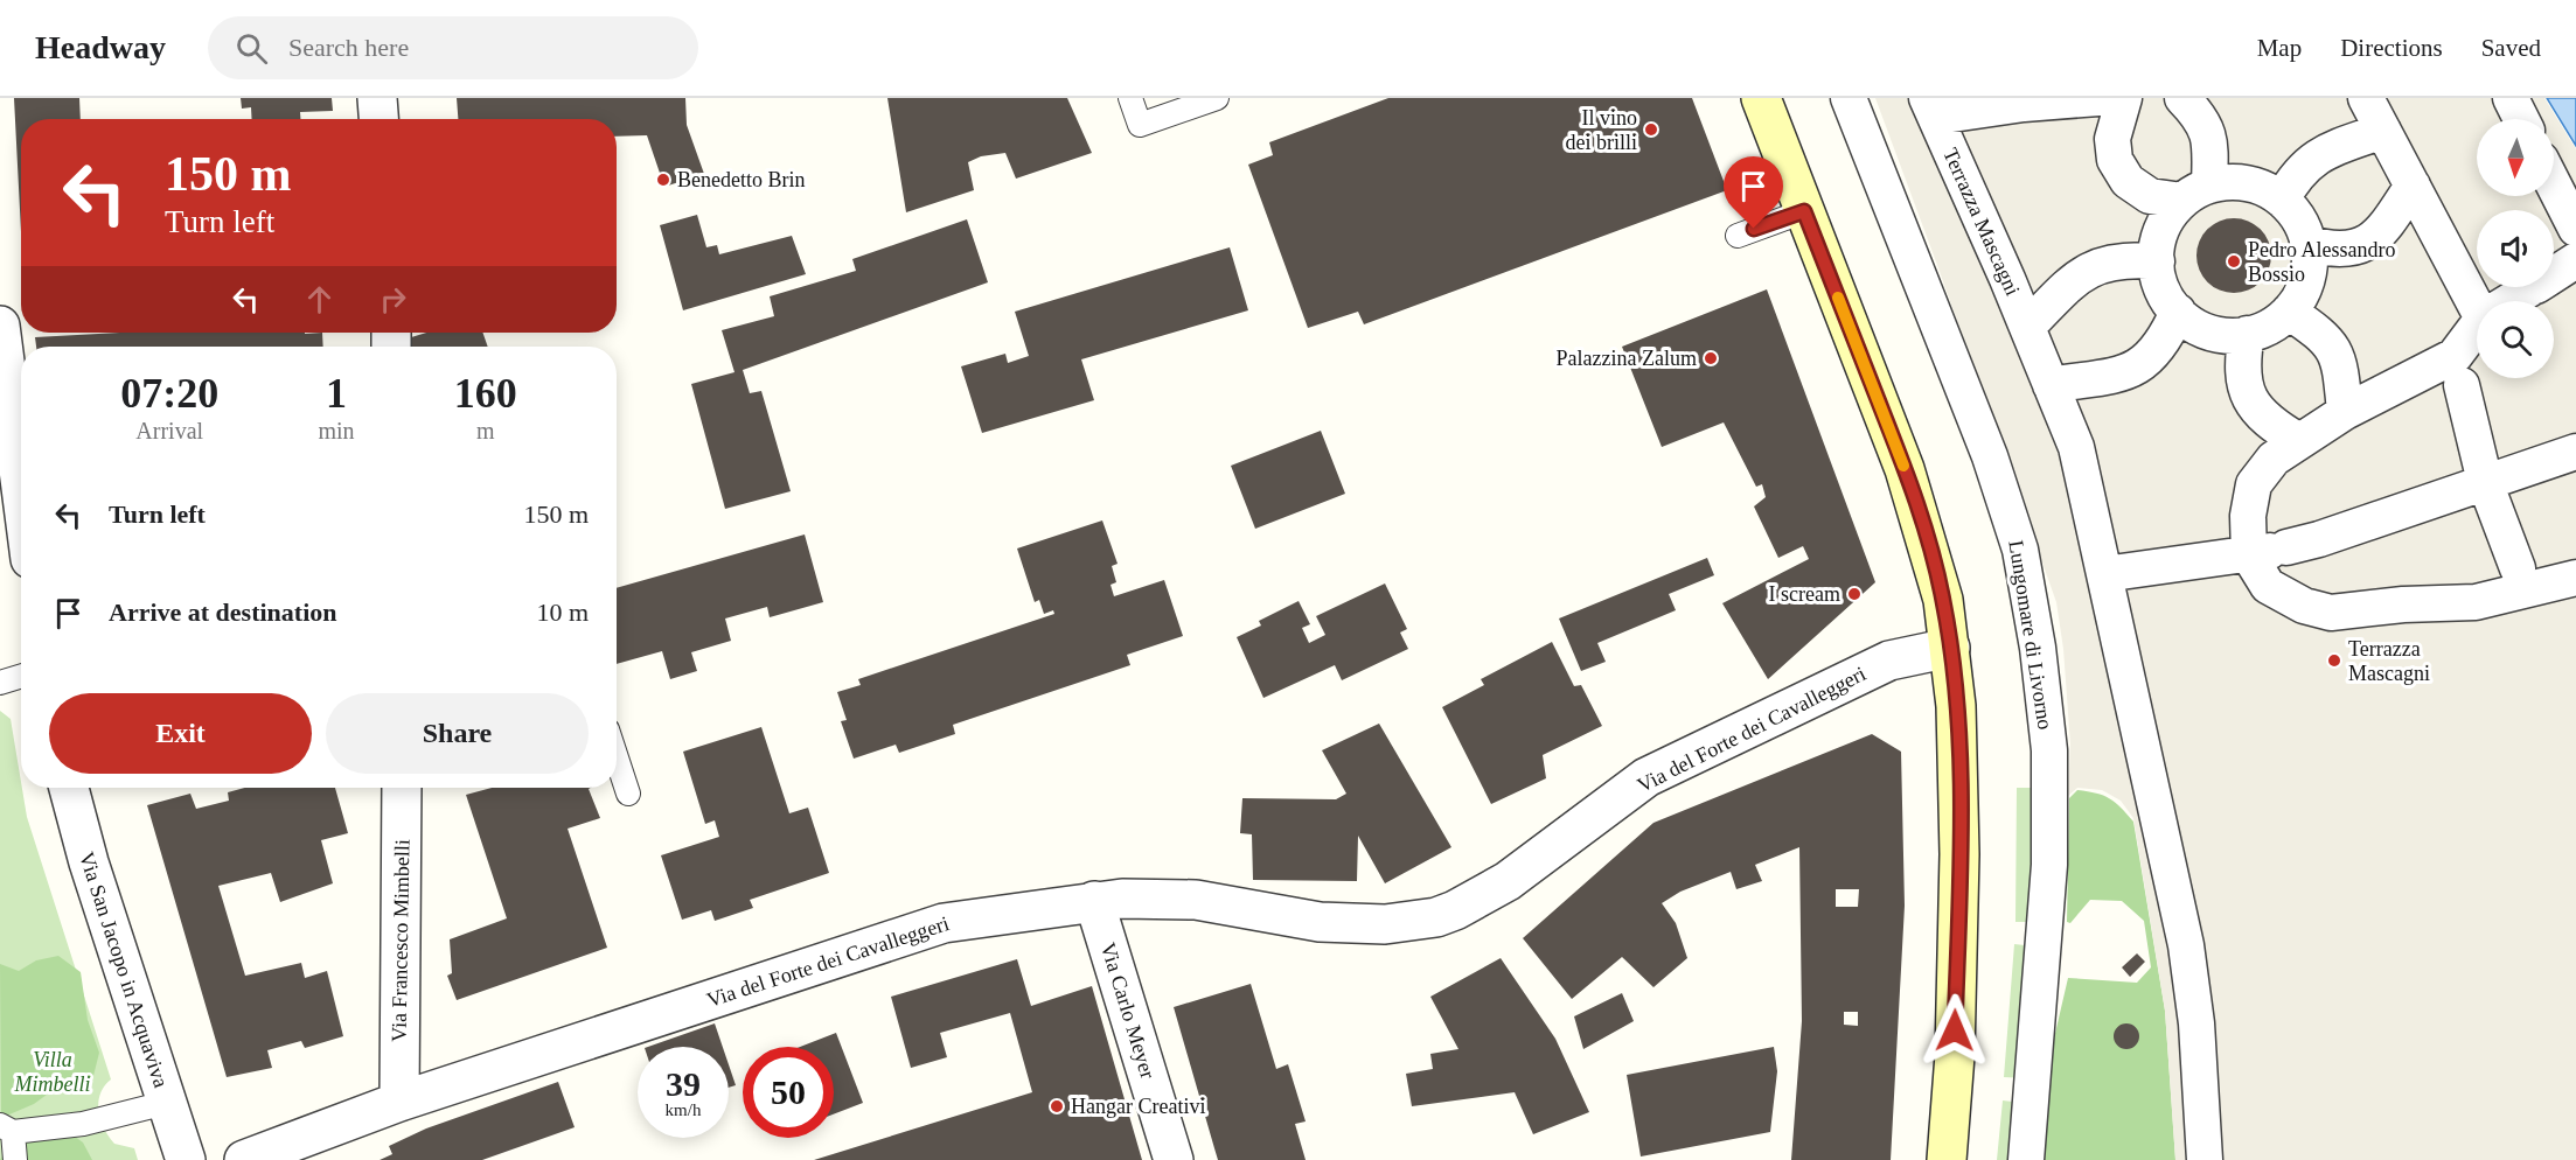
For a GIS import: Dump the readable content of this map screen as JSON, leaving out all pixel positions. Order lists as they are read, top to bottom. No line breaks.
{"streets":{"street":["Terrazza Mascagni","Lungomare di Livorno","Via del Forte dei Cavalleggeri","Via Francesco Mimbelli","Via San Jacopo in Acquaviva","Via Carlo Meyer"]},"crossings":[["Via del Forte dei Cavalleggeri","Via Francesco Mimbelli"],["Via del Forte dei Cavalleggeri","Via Carlo Meyer"]],"parks":["Villa Mimbelli"],"places":["Il vino dei brilli","Benedetto Brin","Pedro Alessandro Bossio","Palazzina Zalum","I scream","Terrazza Mascagni","Hangar Creativi"],"north":"bottom","page":{"header":"Headway","search":"Search here","nav":["Map","Directions","Saved"],"turn":["150 m","Turn left"],"eta":["07:20","Arrival","1","min","160","m"],"list":[{"name":"Turn left","value":"150 m"},{"name":"Arrive at destination","value":"10 m"}],"buttons":["Exit","Share"],"speed":"39 km/h","limit":"50"}}
